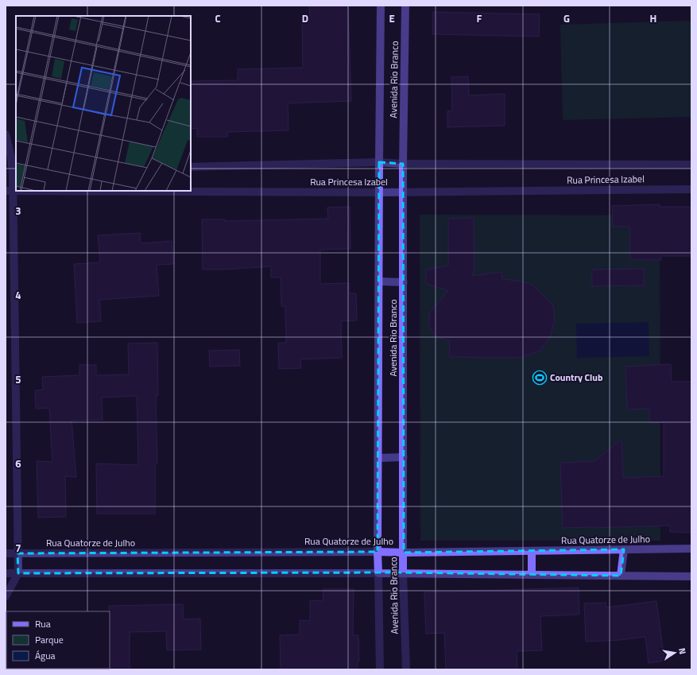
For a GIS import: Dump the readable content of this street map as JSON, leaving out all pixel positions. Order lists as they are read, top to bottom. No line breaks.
{"streets":{"street":["Avenida Rio Branco","Rua Princesa Izabel","Rua Quatorze de Julho"]},"crossings":[["Avenida Rio Branco","Rua Princesa Izabel"],["Avenida Rio Branco","Rua Quatorze de Julho"]],"places":{"sports":["Country Club"]},"legend":["Rua","Parque","Água"],"north":"right","grid":{"columns":["C","D","E","F","G","H"],"rows":["3","4","5","6","7"]}}
